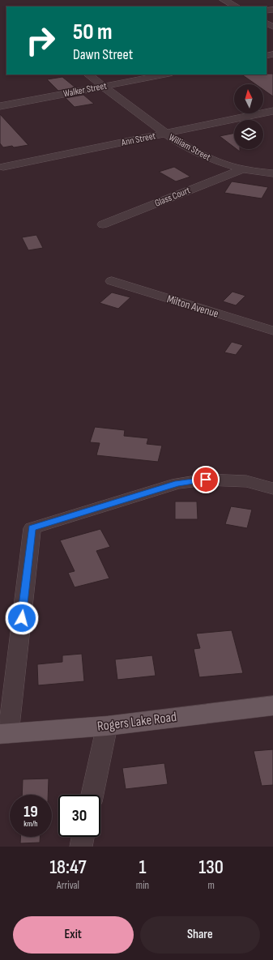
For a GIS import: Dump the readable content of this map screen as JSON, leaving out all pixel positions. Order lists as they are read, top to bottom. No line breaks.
{"streets":{"main road":["Rogers Lake Road"],"street":["Walker Street","Ann Street","William Street","Glass Court","Milton Avenue"]},"crossings":[["Walker Street","William Street"],["Ann Street","William Street"],["William Street","Glass Court"]],"north":"top","page":{"turn":["50 m","Dawn Street"],"speed":"19 km/h","limit":"30","eta":["18:47","Arrival","1","min","130","m"],"buttons":["Exit","Share"]}}
